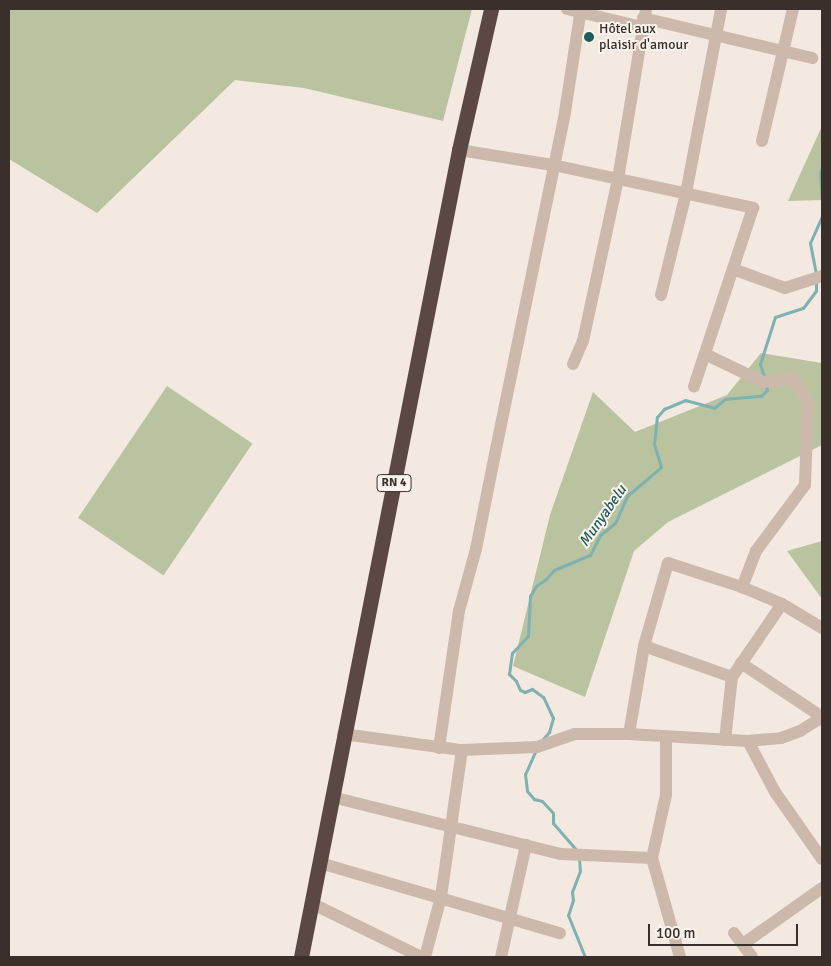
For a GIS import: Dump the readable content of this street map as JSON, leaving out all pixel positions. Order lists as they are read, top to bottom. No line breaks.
{"streets":{"highway":["RN 4"]},"water":["Munyabelu"],"places":["Hôtel aux plaisir d'amour"],"scale_bar":"100 m"}
